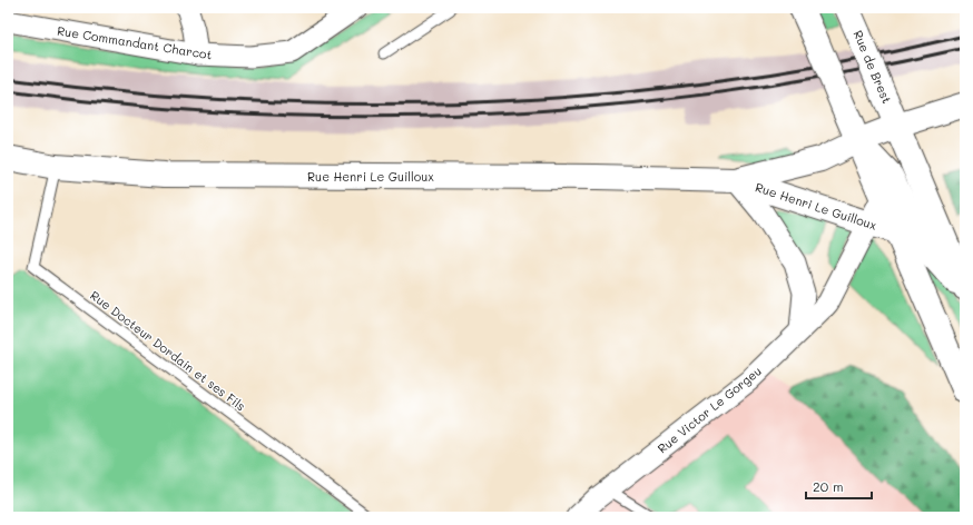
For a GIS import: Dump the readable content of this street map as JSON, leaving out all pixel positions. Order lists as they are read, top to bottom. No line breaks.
{"streets":{"street":["Rue Commandant Charcot","Rue de Brest","Rue Henri Le Guilloux","Rue Victor Le Gorgeu"],"lane":["Rue Docteur Dordain et ses Fils"]},"crossings":[["Rue de Brest","Rue Henri Le Guilloux"],["Rue Henri Le Guilloux","Rue Docteur Dordain et ses Fils"],["Rue Henri Le Guilloux","Rue Victor Le Gorgeu"]],"scale_bar":"20 m"}
